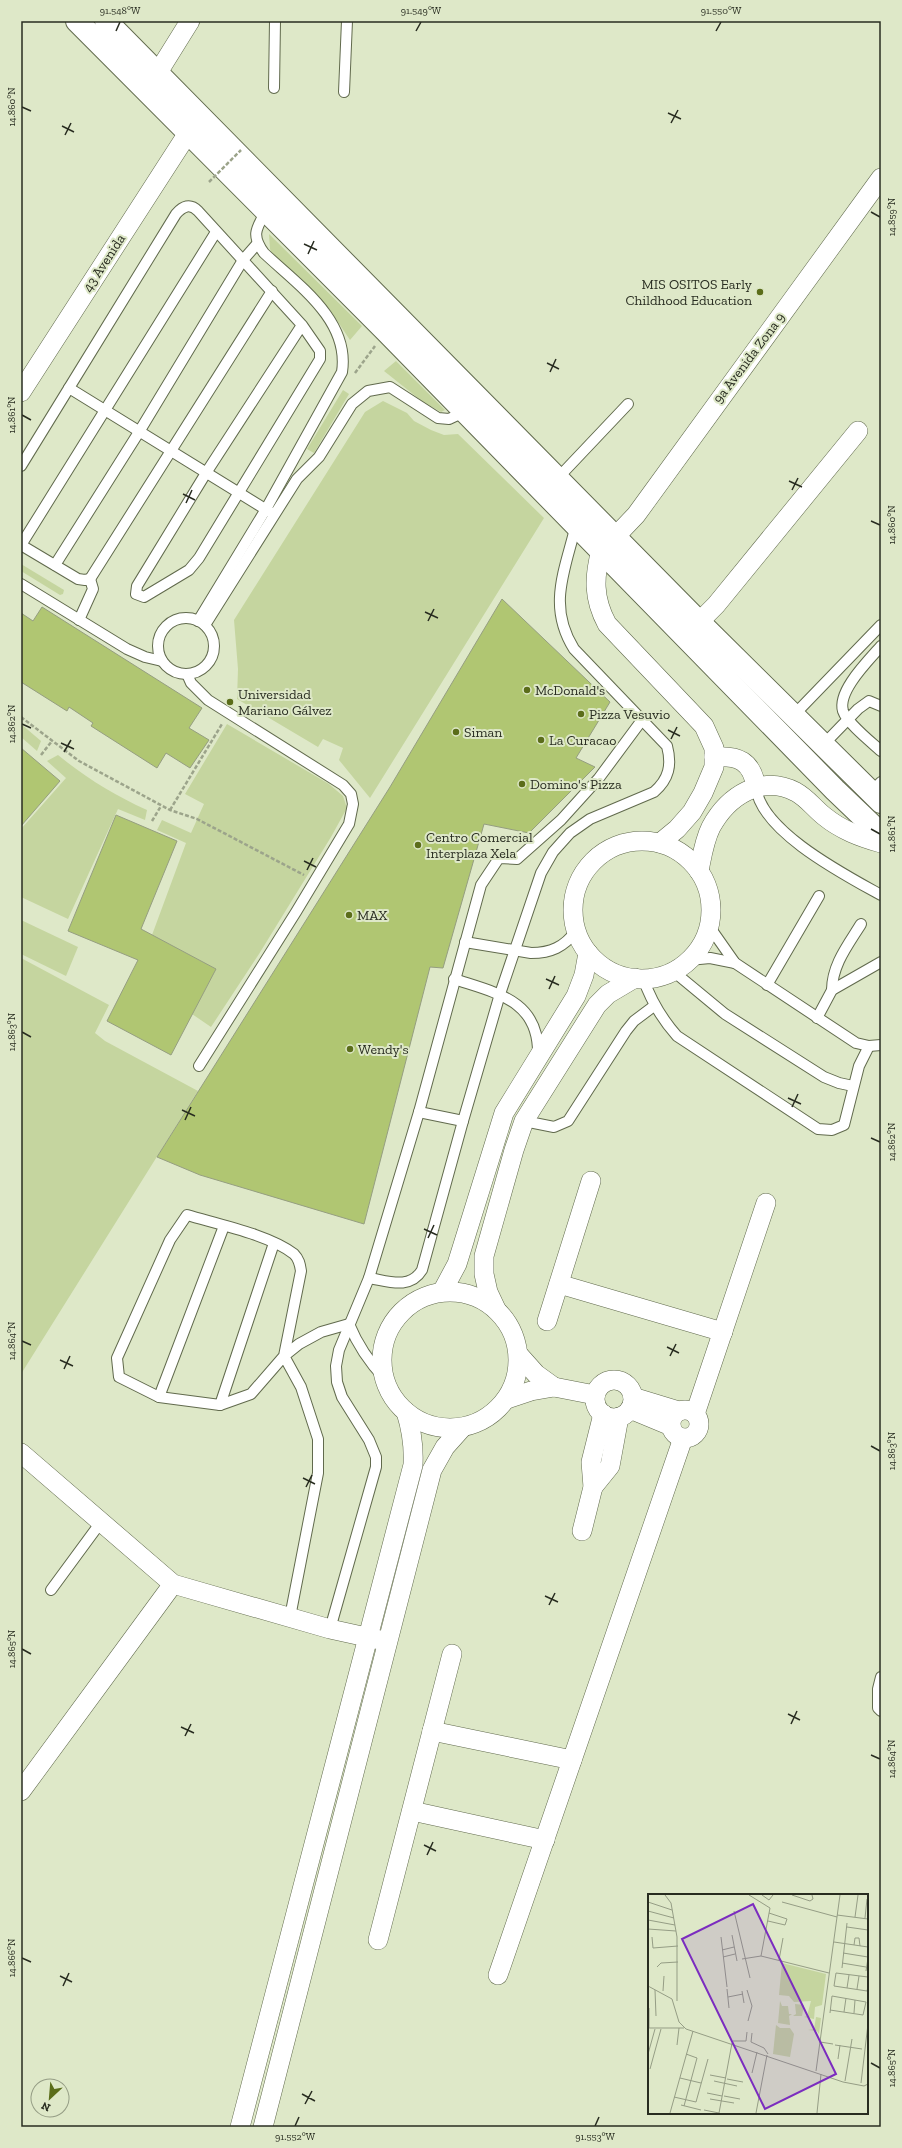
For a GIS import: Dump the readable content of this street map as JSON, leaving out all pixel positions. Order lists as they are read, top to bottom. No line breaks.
{"streets":{"street":["43 Avenida","9a Avenida Zona 9"]},"places":["MIS OSITOS Early Childhood Education","McDonald's","Universidad Mariano Gálvez","Pizza Vesuvio","Siman","La Curacao","Domino's Pizza","Centro Comercial Interplaza Xela","MAX","Wendy's"],"north":"bottom left","coordinates":["91.548°W","91.549°W","91.550°W","14.860°N","14.859°N","14.861°N","14.862°N","14.863°N","14.864°N","14.865°N","14.866°N","91.552°W","91.553°W"]}
